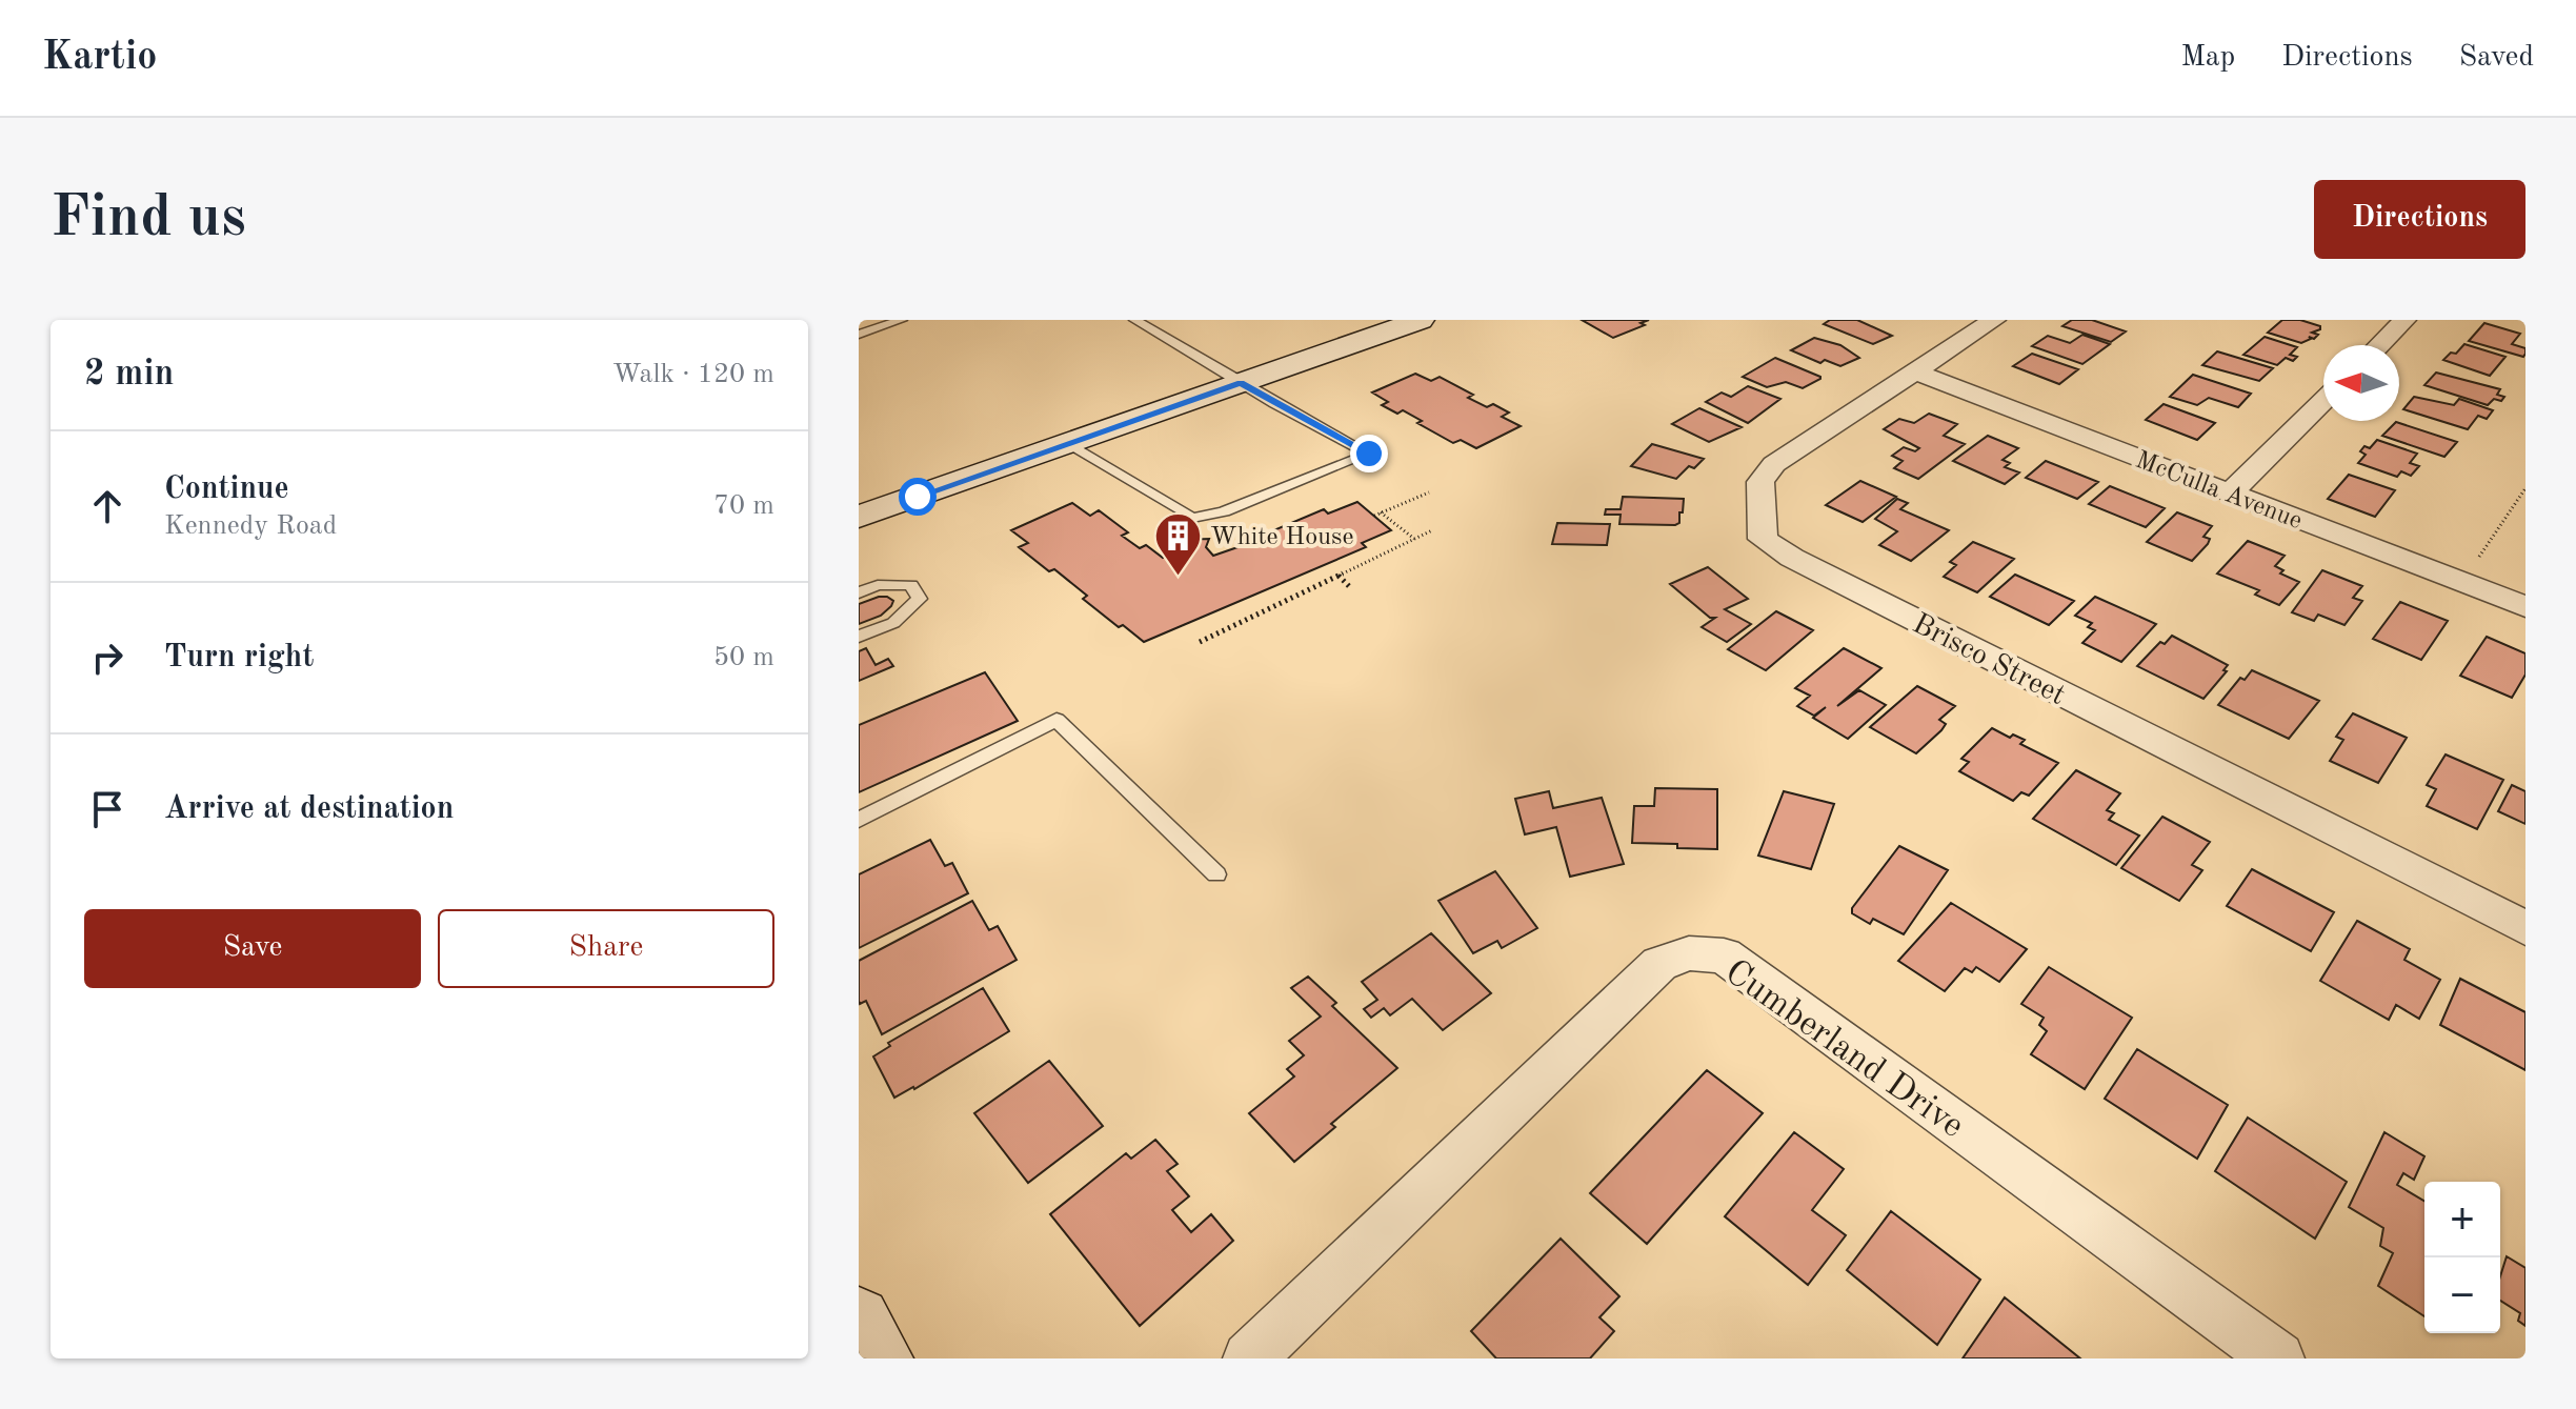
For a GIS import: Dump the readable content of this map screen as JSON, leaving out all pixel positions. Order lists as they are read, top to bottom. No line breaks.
{"streets":{"street":["McCulla Avenue","Brisco Street","Cumberland Drive"]},"crossings":[["McCulla Avenue","Brisco Street"]],"places":{"building":["White House"]},"north":"left","page":{"header":"Kartio","nav":["Map","Directions","Saved"],"buttons":["Directions",["Save","Share"]],"title":"Find us","heading":["2 min","Walk · 120 m"],"list":[["Continue","Kennedy Road","70 m"],["Turn right","50 m"],"Arrive at destination"],"map_buttons":["+","−"]}}
